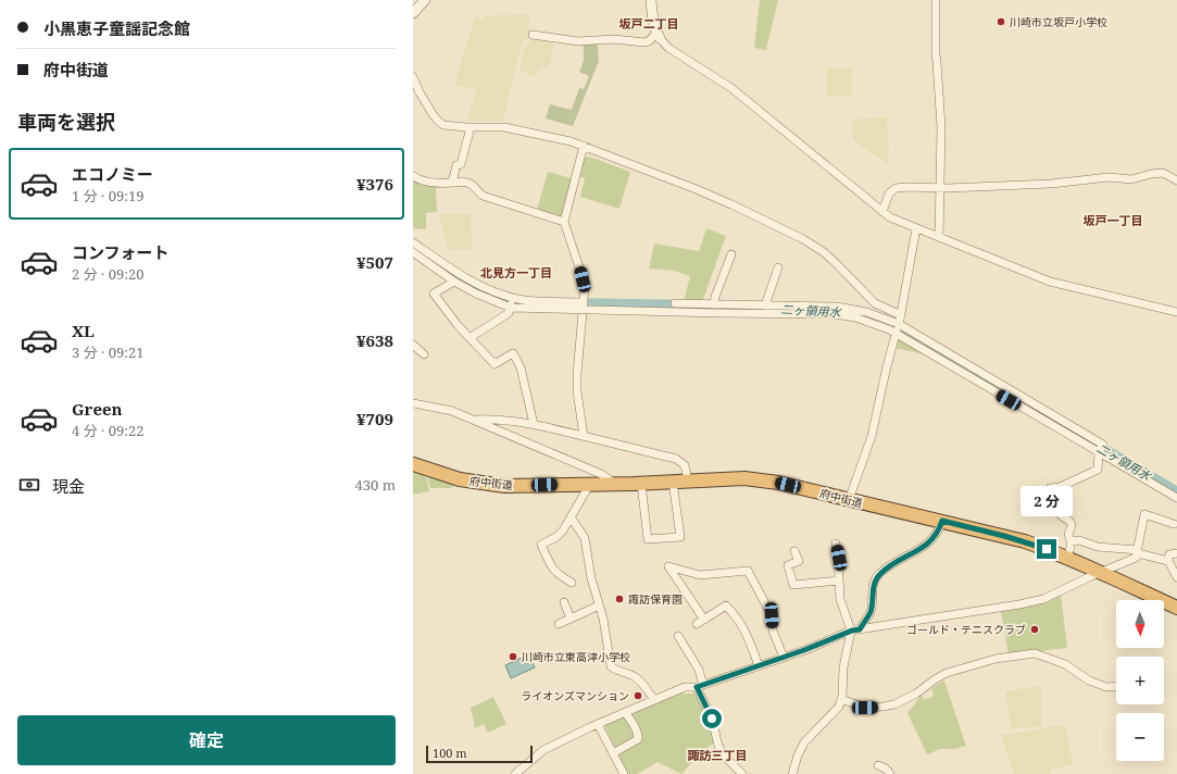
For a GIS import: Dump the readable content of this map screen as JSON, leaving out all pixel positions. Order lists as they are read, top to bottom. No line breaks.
{"streets":{"highway":["府中街道"]},"districts":["坂戸二丁目","坂戸一丁目","北見方一丁目","諏訪三丁目"],"water":["二ヶ領用水"],"places":["川崎市立坂戸小学校","諏訪保育園","ゴールド・テニスクラブ","川崎市立東高津小学校","ライオンズマンション"],"scale_bar":"100 m","north":"bottom","page":{"banner":["小黒恵子童謡記念館","府中街道"],"heading":"車両を選択","list":[{"name":"エコノミー","note":"1 分 · 09:19","value":"¥376"},{"name":"コンフォート","note":"2 分 · 09:20","value":"¥507"},{"name":"XL","note":"3 分 · 09:21","value":"¥638"},{"name":"Green","note":"4 分 · 09:22","value":"¥709"}],"pay":["現金","430 m"],"bubble":"2 分","map_buttons":["+","−"],"buttons":"確定","scale":"100 m"}}
